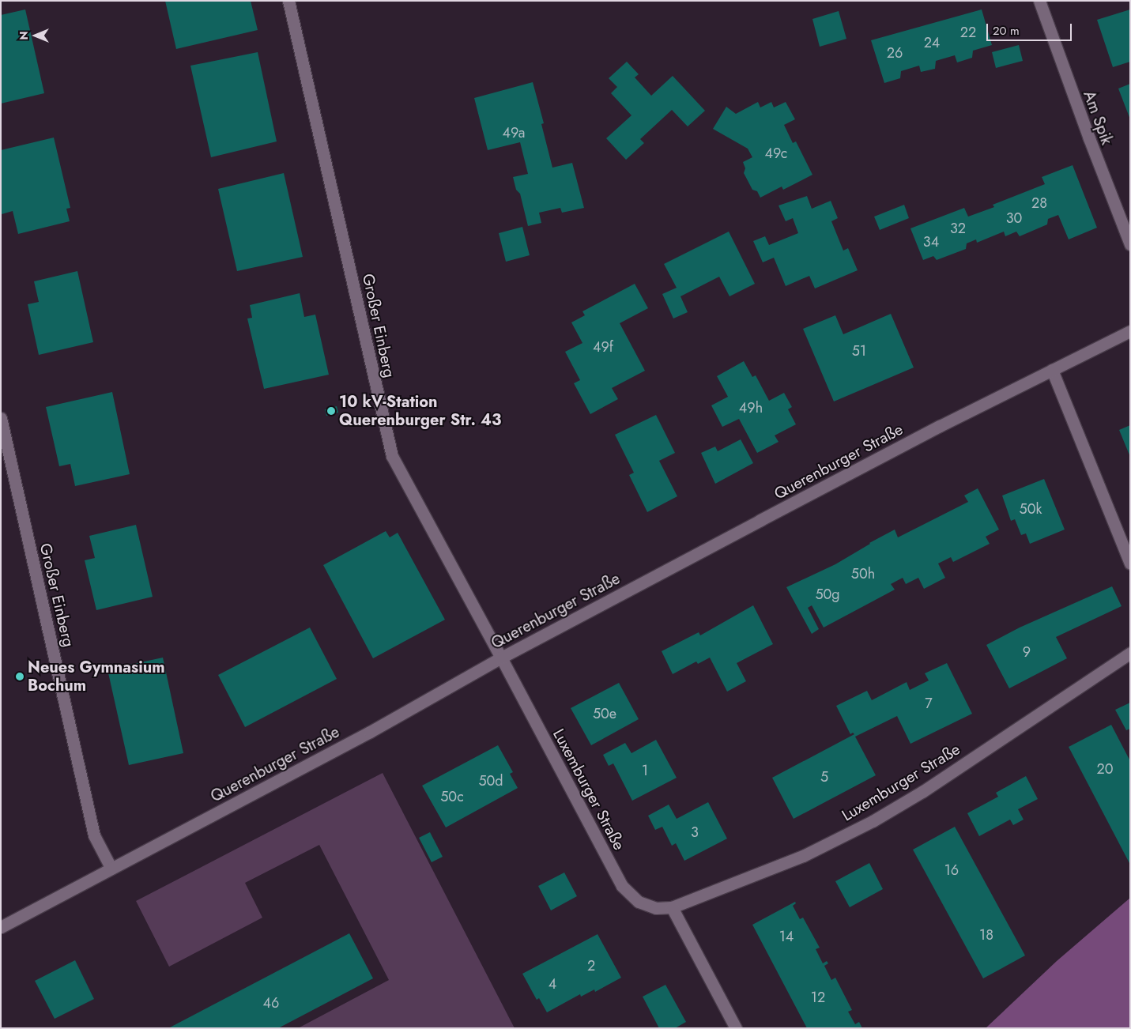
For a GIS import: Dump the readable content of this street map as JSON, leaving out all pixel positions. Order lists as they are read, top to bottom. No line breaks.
{"streets":{"street":["Am Spik","Großer Einberg","Querenburger Straße","Luxemburger Straße"]},"crossings":[["Großer Einberg","Querenburger Straße"],["Großer Einberg","Luxemburger Straße"],["Querenburger Straße","Luxemburger Straße"]],"places":["10 kV-Station Querenburger Str. 43","Neues Gymnasium Bochum"],"house_numbers":["22","24","26","49a","49c","28","30","32","34","49f","51","49h","50k","50h","50g","9","7","50e","20","1","5","50d","50c","3","16","18","14","2","4","12","46"],"scale_bar":"20 m","north":"left"}
